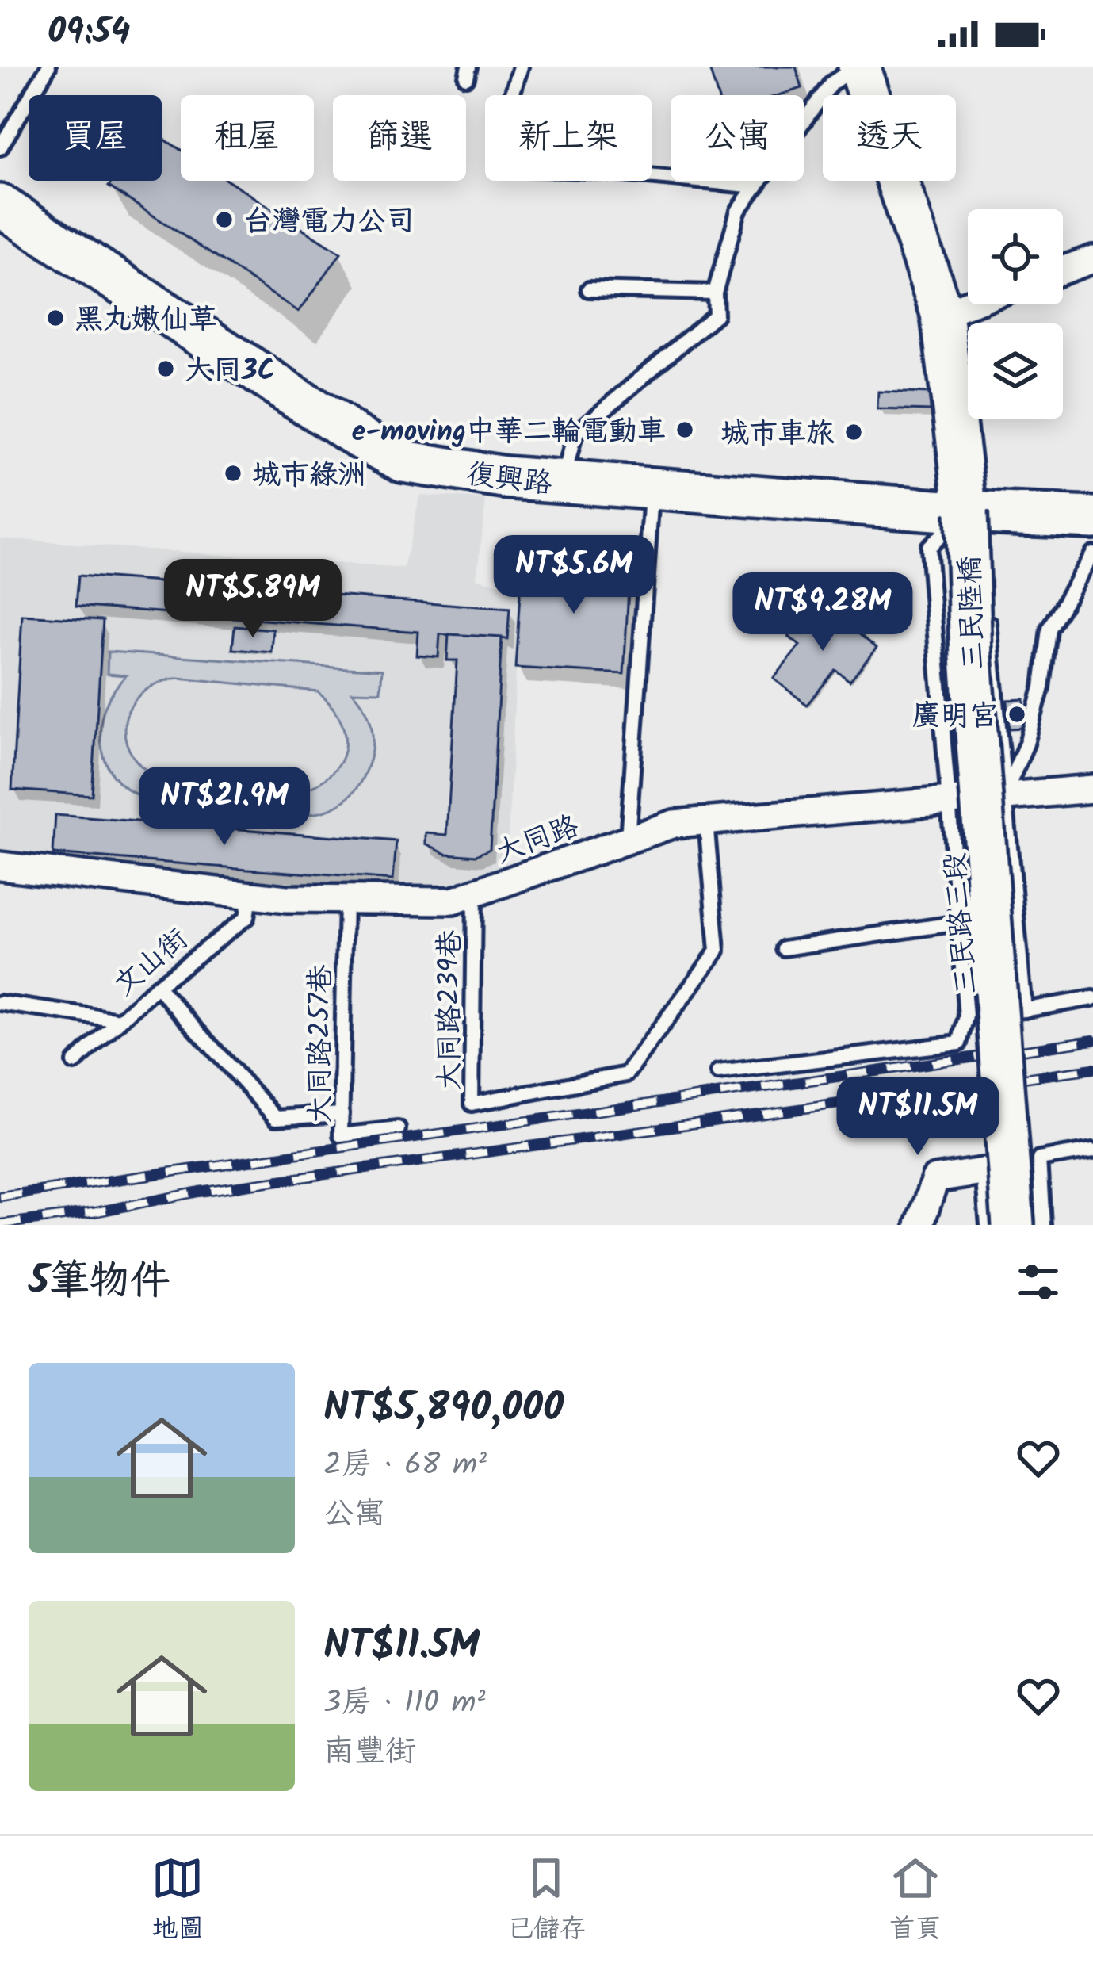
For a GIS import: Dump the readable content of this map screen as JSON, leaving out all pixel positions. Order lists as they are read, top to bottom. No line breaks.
{"streets":{"main road":["復興路","三民陸橋"],"street":["大同路"],"lane":["三民路三段","文山街","大同路239巷","大同路257巷"]},"crossings":[["復興路","三民陸橋"],["復興路","三民路三段"],["三民陸橋","三民路三段"],["大同路","三民路三段"],["大同路","文山街"],["大同路","大同路239巷"],["大同路","大同路257巷"]],"places":["台灣電力公司","黑丸嫩仙草","大同3C","e-moving中華二輪電動車","城市車旅","城市綠洲","廣明宮"],"page":{"status":"09:54","chip":["買屋","租屋","篩選","新上架","公寓","透天"],"price":["NT$5.6M","NT$5.89M","NT$9.28M","NT$21.9M","NT$11.5M"],"heading":"5筆物件","list":[{"name":"NT$5,890,000","note":"2房 · 68 m² · 公寓"},{"name":"NT$11.5M","note":"3房 · 110 m² · 南豐街"}],"tabs":["地圖","已儲存","首頁"]}}
